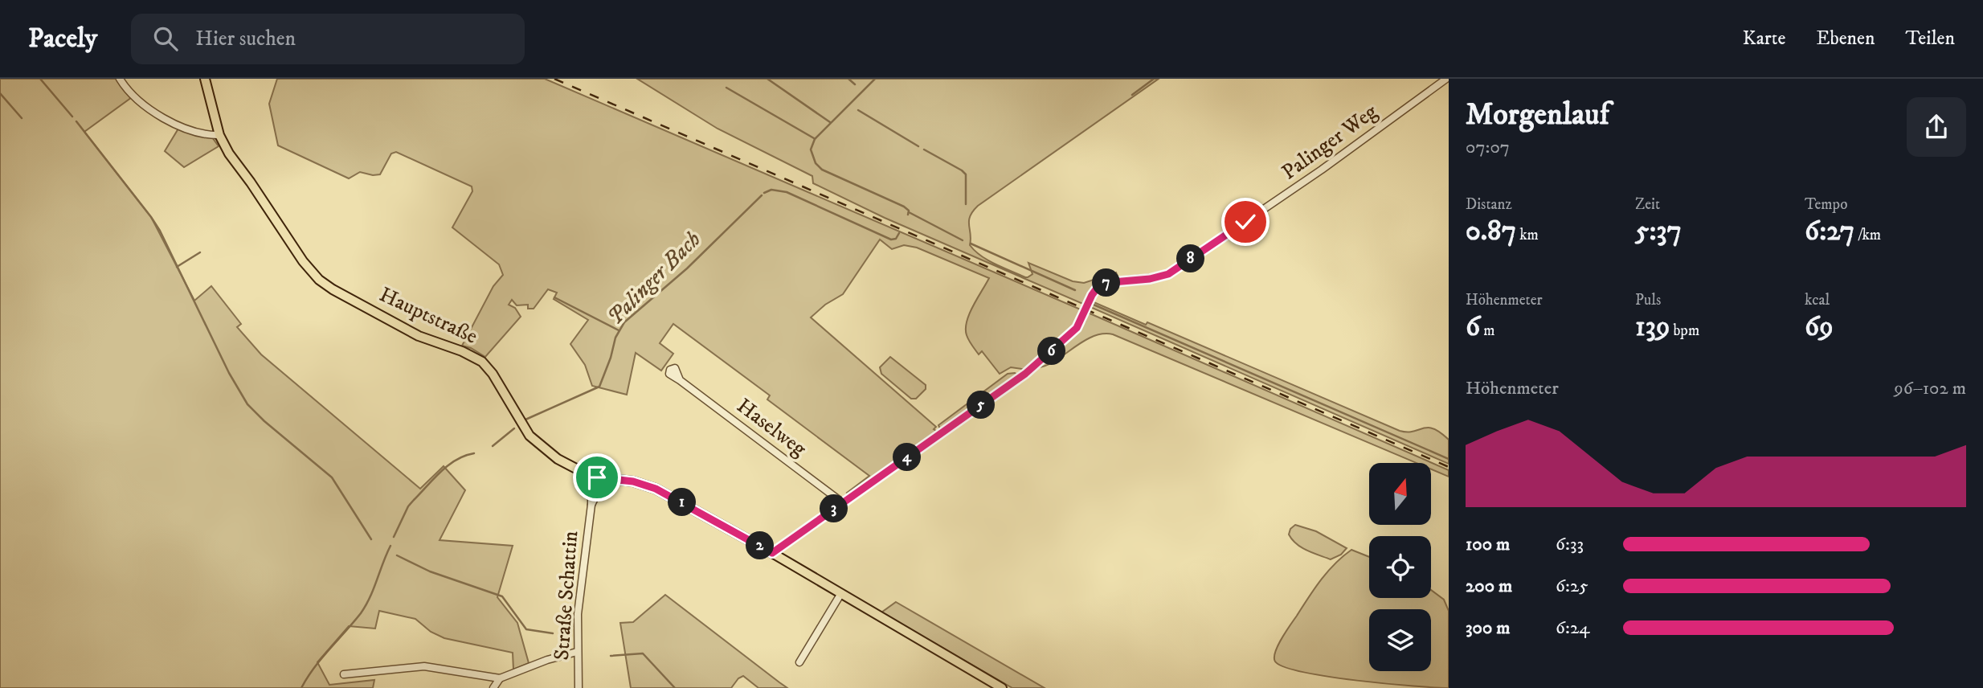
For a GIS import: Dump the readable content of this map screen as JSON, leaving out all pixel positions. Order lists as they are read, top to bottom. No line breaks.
{"streets":{"main road":["Hauptstraße"],"street":["Palinger Weg","Haselweg","Straße Schattin"]},"crossings":[["Palinger Weg","Hauptstraße"],["Palinger Weg","Haselweg"],["Hauptstraße","Straße Schattin"]],"water":["Palinger Bach"],"north":"top","page":{"header":"Pacely","search":"Hier suchen","nav":["Karte","Ebenen","Teilen"],"heading":["Morgenlauf","07:07"],"stats":[["Distanz","0.87 km"],["Zeit","5:37"],["Tempo","6:27 /km"],["Höhenmeter","6 m"],["Puls","139 bpm"],["kcal","69"]],"pins":["8","7","6","5","4","1","3","2"],"chart":["Höhenmeter","96–102 m"],"list":[{"name":"100 m","note":"6:33"},{"name":"200 m","note":"6:25"},{"name":"300 m","note":"6:24"}]}}
